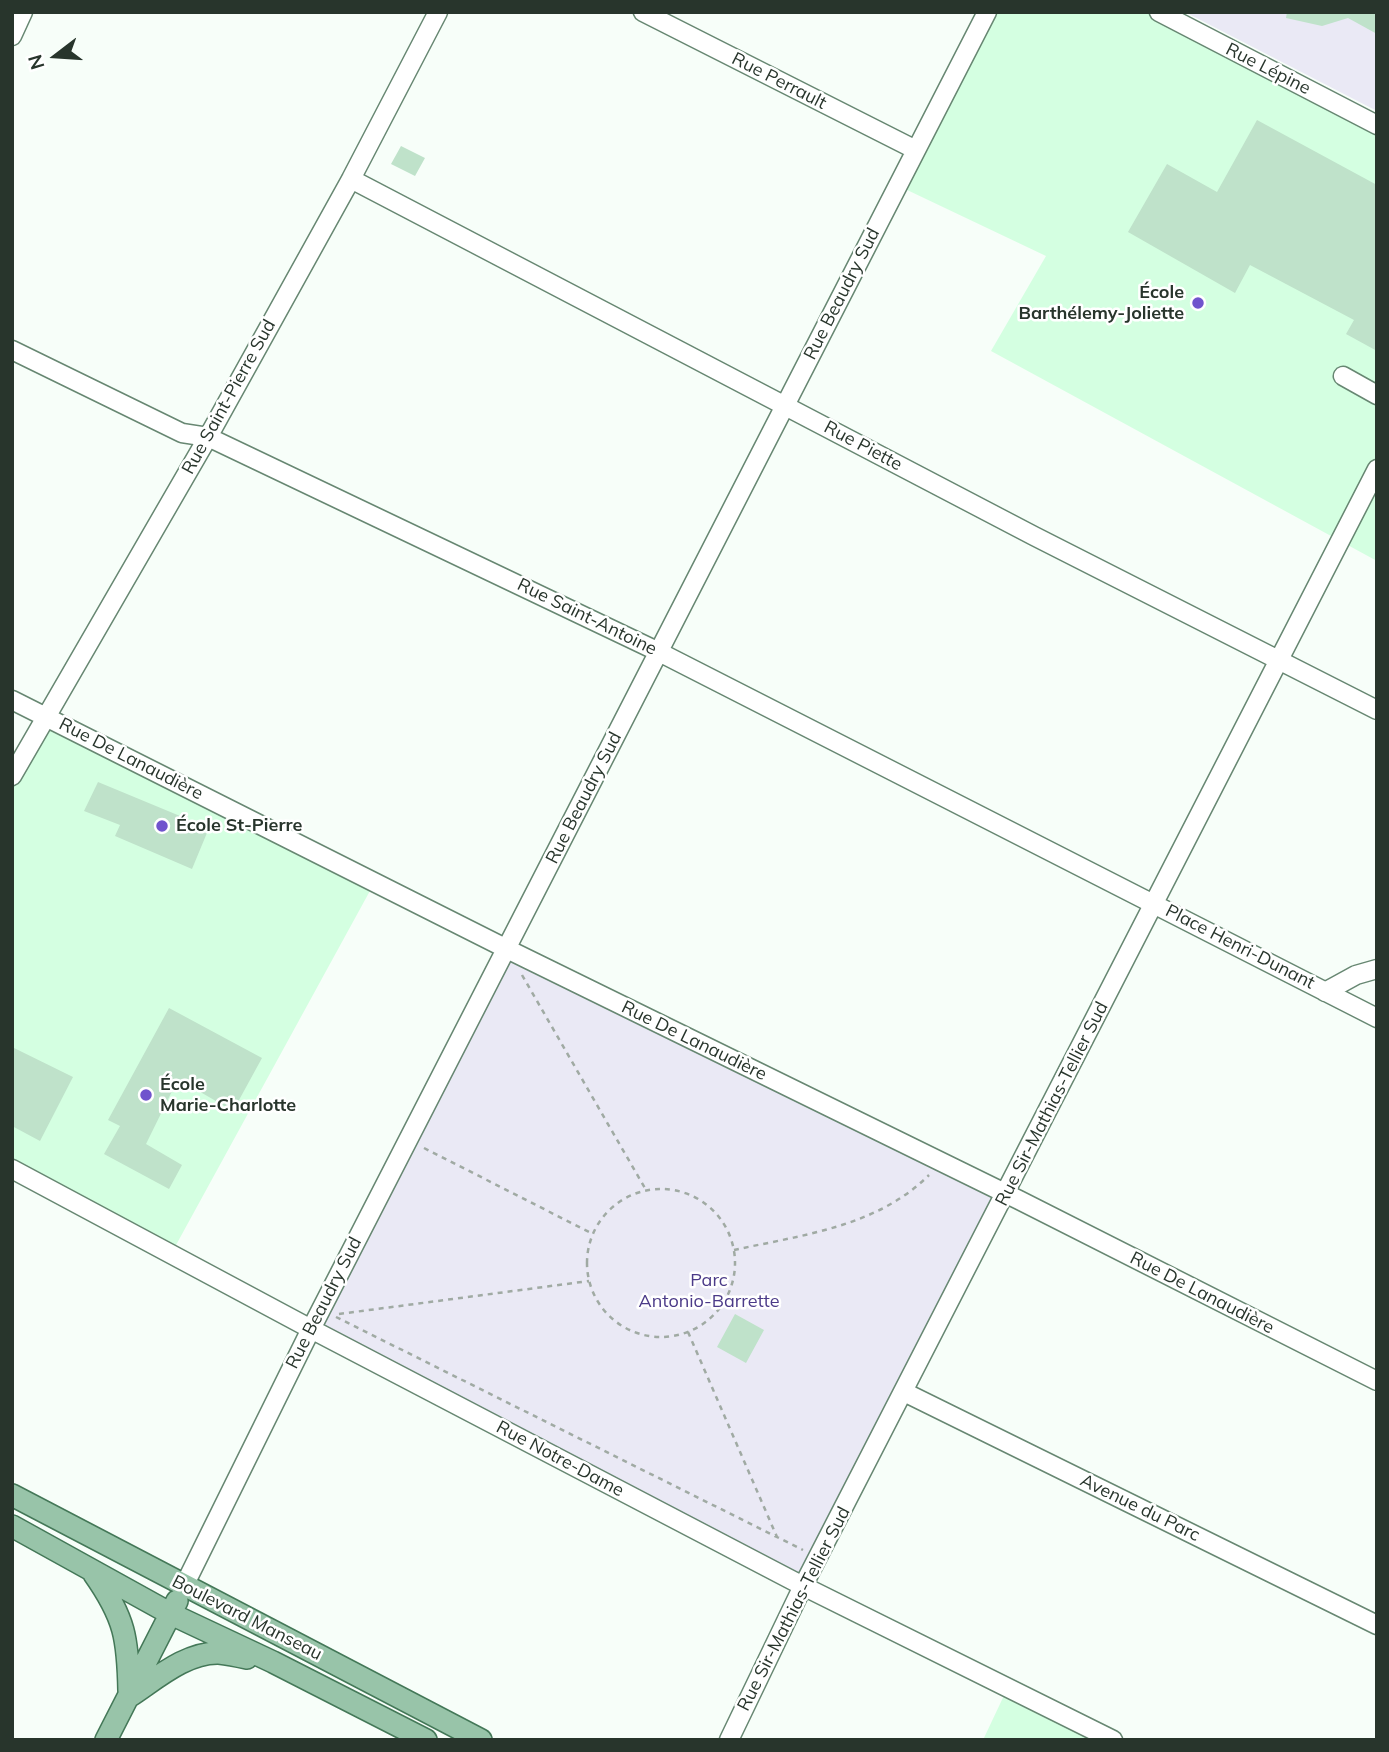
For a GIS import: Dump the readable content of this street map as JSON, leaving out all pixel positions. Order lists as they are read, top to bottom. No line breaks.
{"streets":{"main road":["Boulevard Manseau"],"street":["Rue Lépine","Rue Perrault","Rue Beaudry Sud","Rue Saint-Pierre Sud","Rue Piette","Rue Saint-Antoine","Rue De Lanaudière","Place Henri-Dunant","Rue Sir-Mathias-Tellier Sud","Rue Notre-Dame","Avenue du Parc"]},"crossings":[["Rue Perrault","Rue Beaudry Sud"],["Rue Beaudry Sud","Rue Piette"],["Rue Beaudry Sud","Rue Saint-Antoine"],["Rue Beaudry Sud","Rue De Lanaudière"],["Rue Beaudry Sud","Rue Notre-Dame"],["Rue Beaudry Sud","Boulevard Manseau"],["Rue Saint-Pierre Sud","Rue Piette"],["Rue Saint-Pierre Sud","Rue Saint-Antoine"],["Rue Saint-Pierre Sud","Rue De Lanaudière"],["Rue Piette","Rue Sir-Mathias-Tellier Sud"],["Rue Saint-Antoine","Place Henri-Dunant"],["Rue Saint-Antoine","Rue Sir-Mathias-Tellier Sud"],["Rue De Lanaudière","Rue Sir-Mathias-Tellier Sud"],["Place Henri-Dunant","Rue Sir-Mathias-Tellier Sud"],["Rue Sir-Mathias-Tellier Sud","Rue Notre-Dame"],["Rue Sir-Mathias-Tellier Sud","Avenue du Parc"]],"parks":["Parc Antonio-Barrette"],"places":["École Barthélemy-Joliette","École St-Pierre","École Marie-Charlotte"],"north":"left"}
